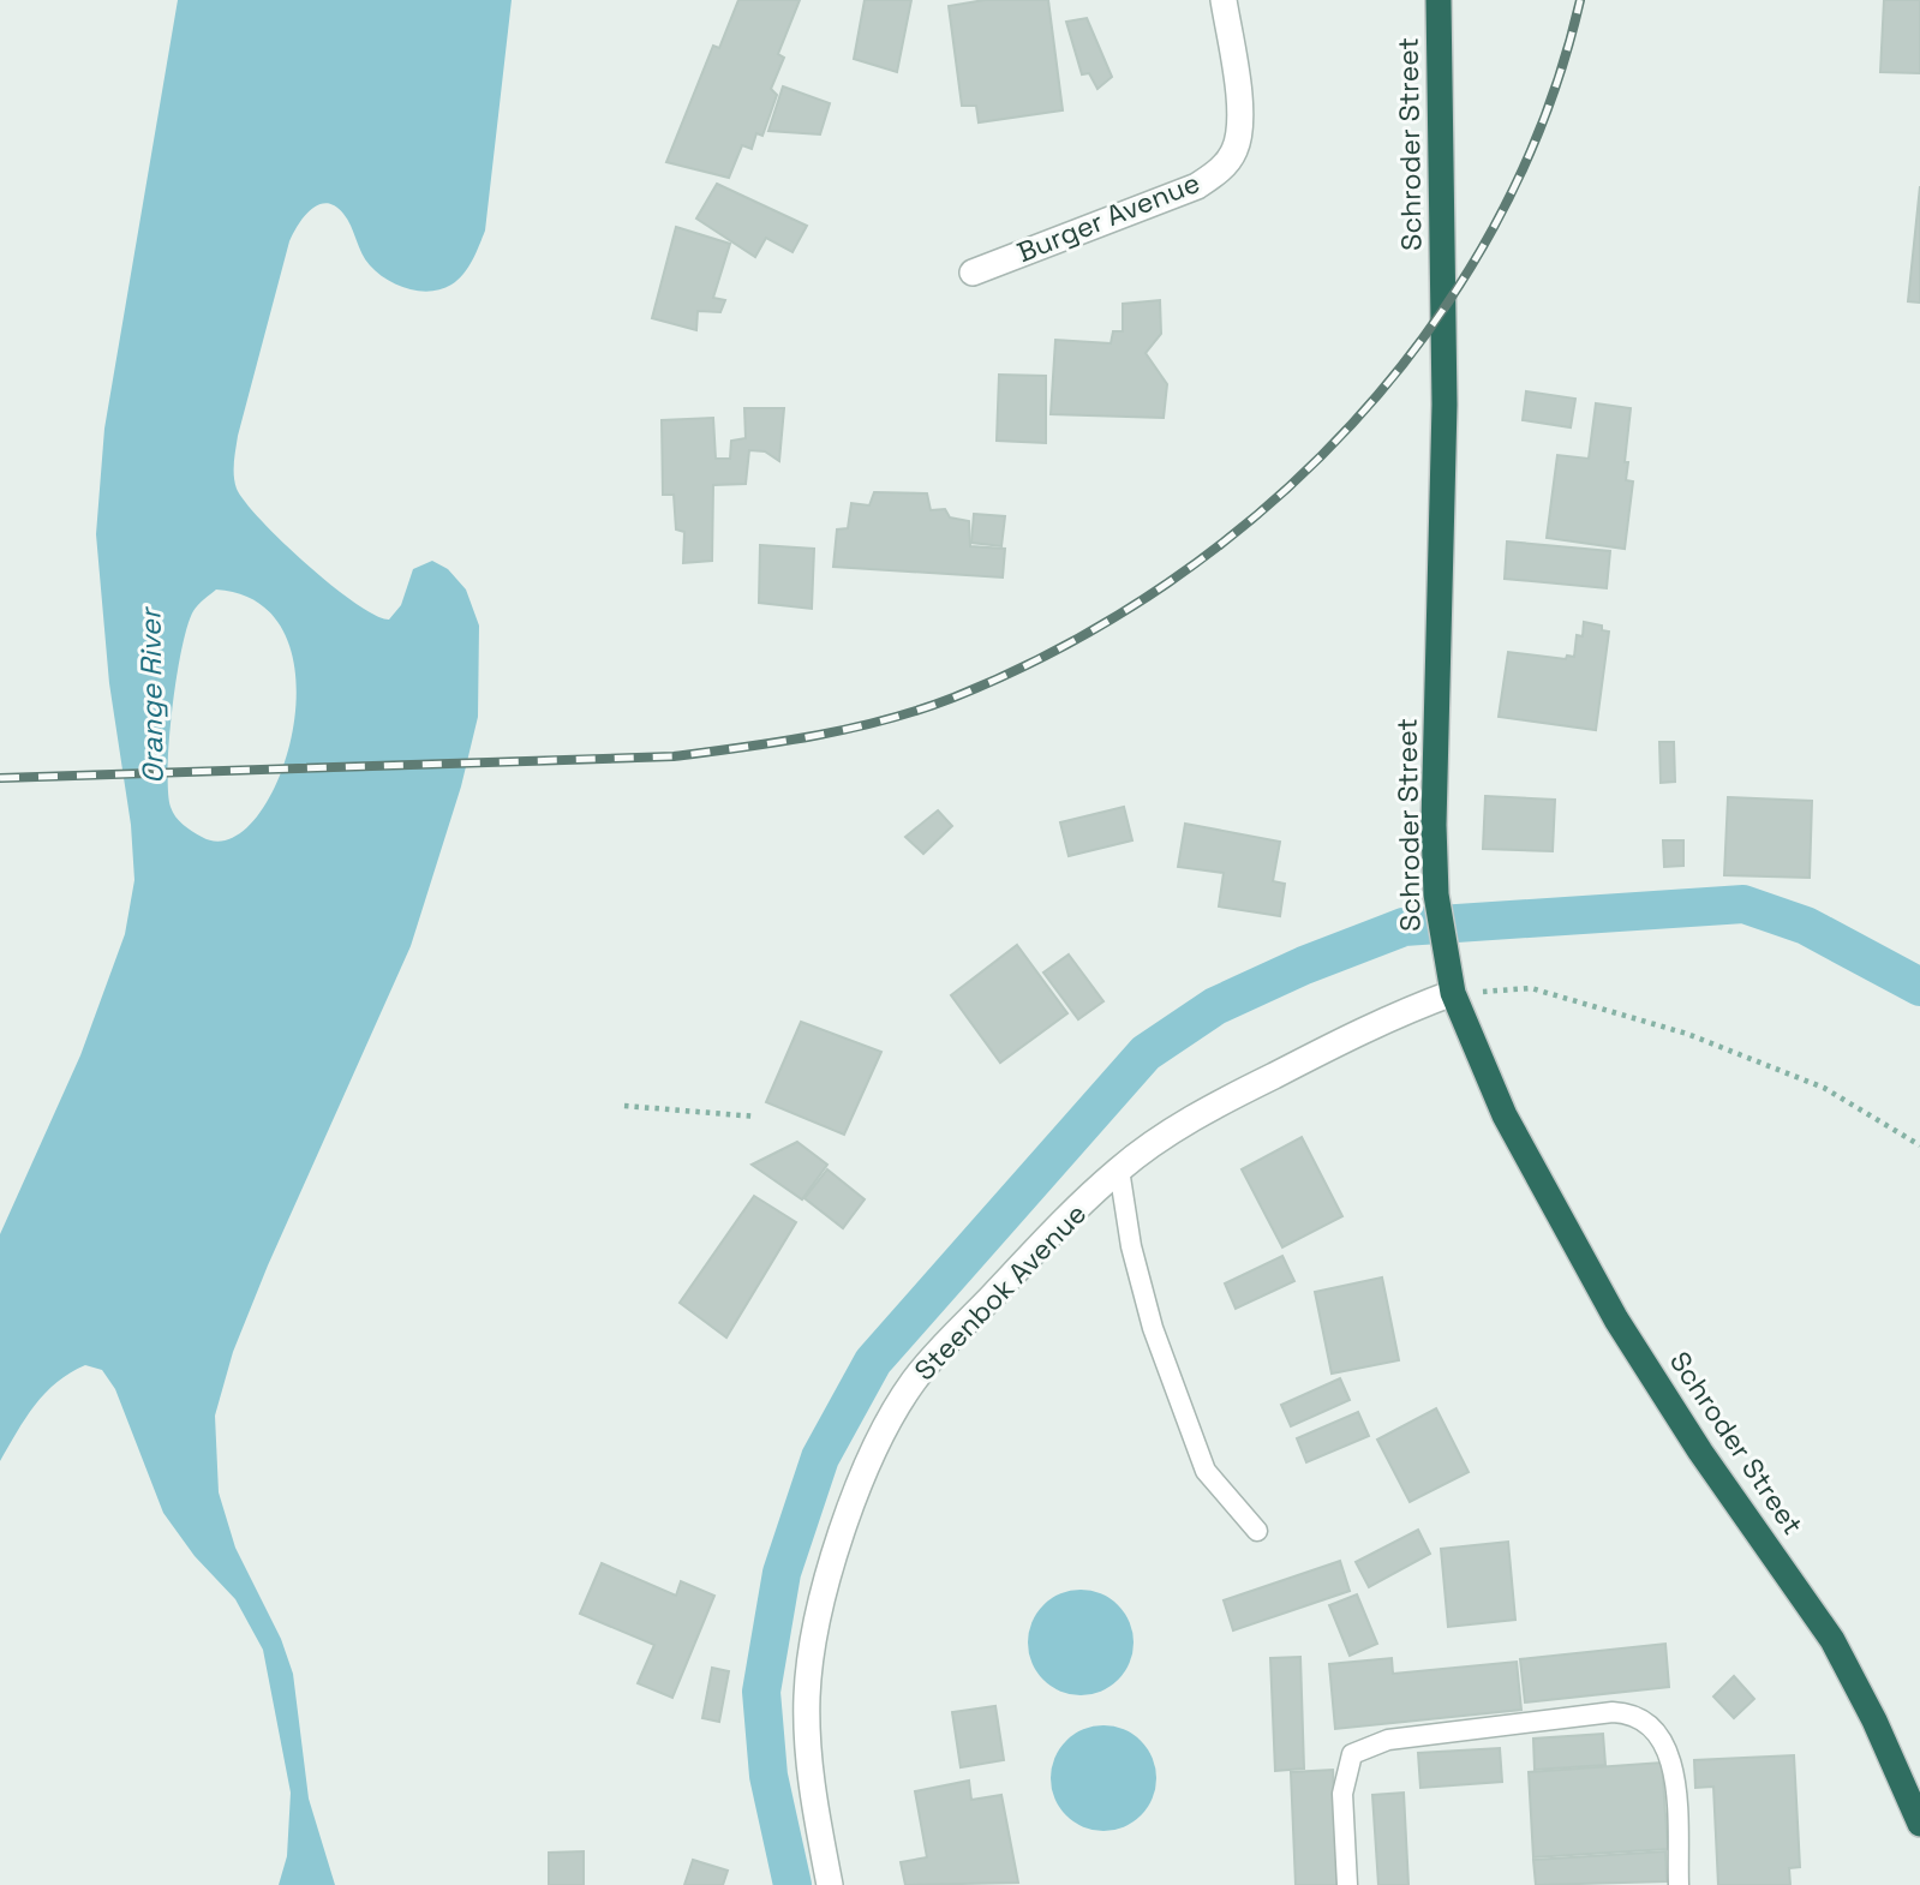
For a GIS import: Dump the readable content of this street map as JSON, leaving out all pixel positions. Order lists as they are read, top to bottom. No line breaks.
{"streets":{"highway":["Schroder Street"],"street":["Burger Avenue","Steenbok Avenue"]},"crossings":[["Schroder Street","Steenbok Avenue"]],"water":["Orange River"]}
